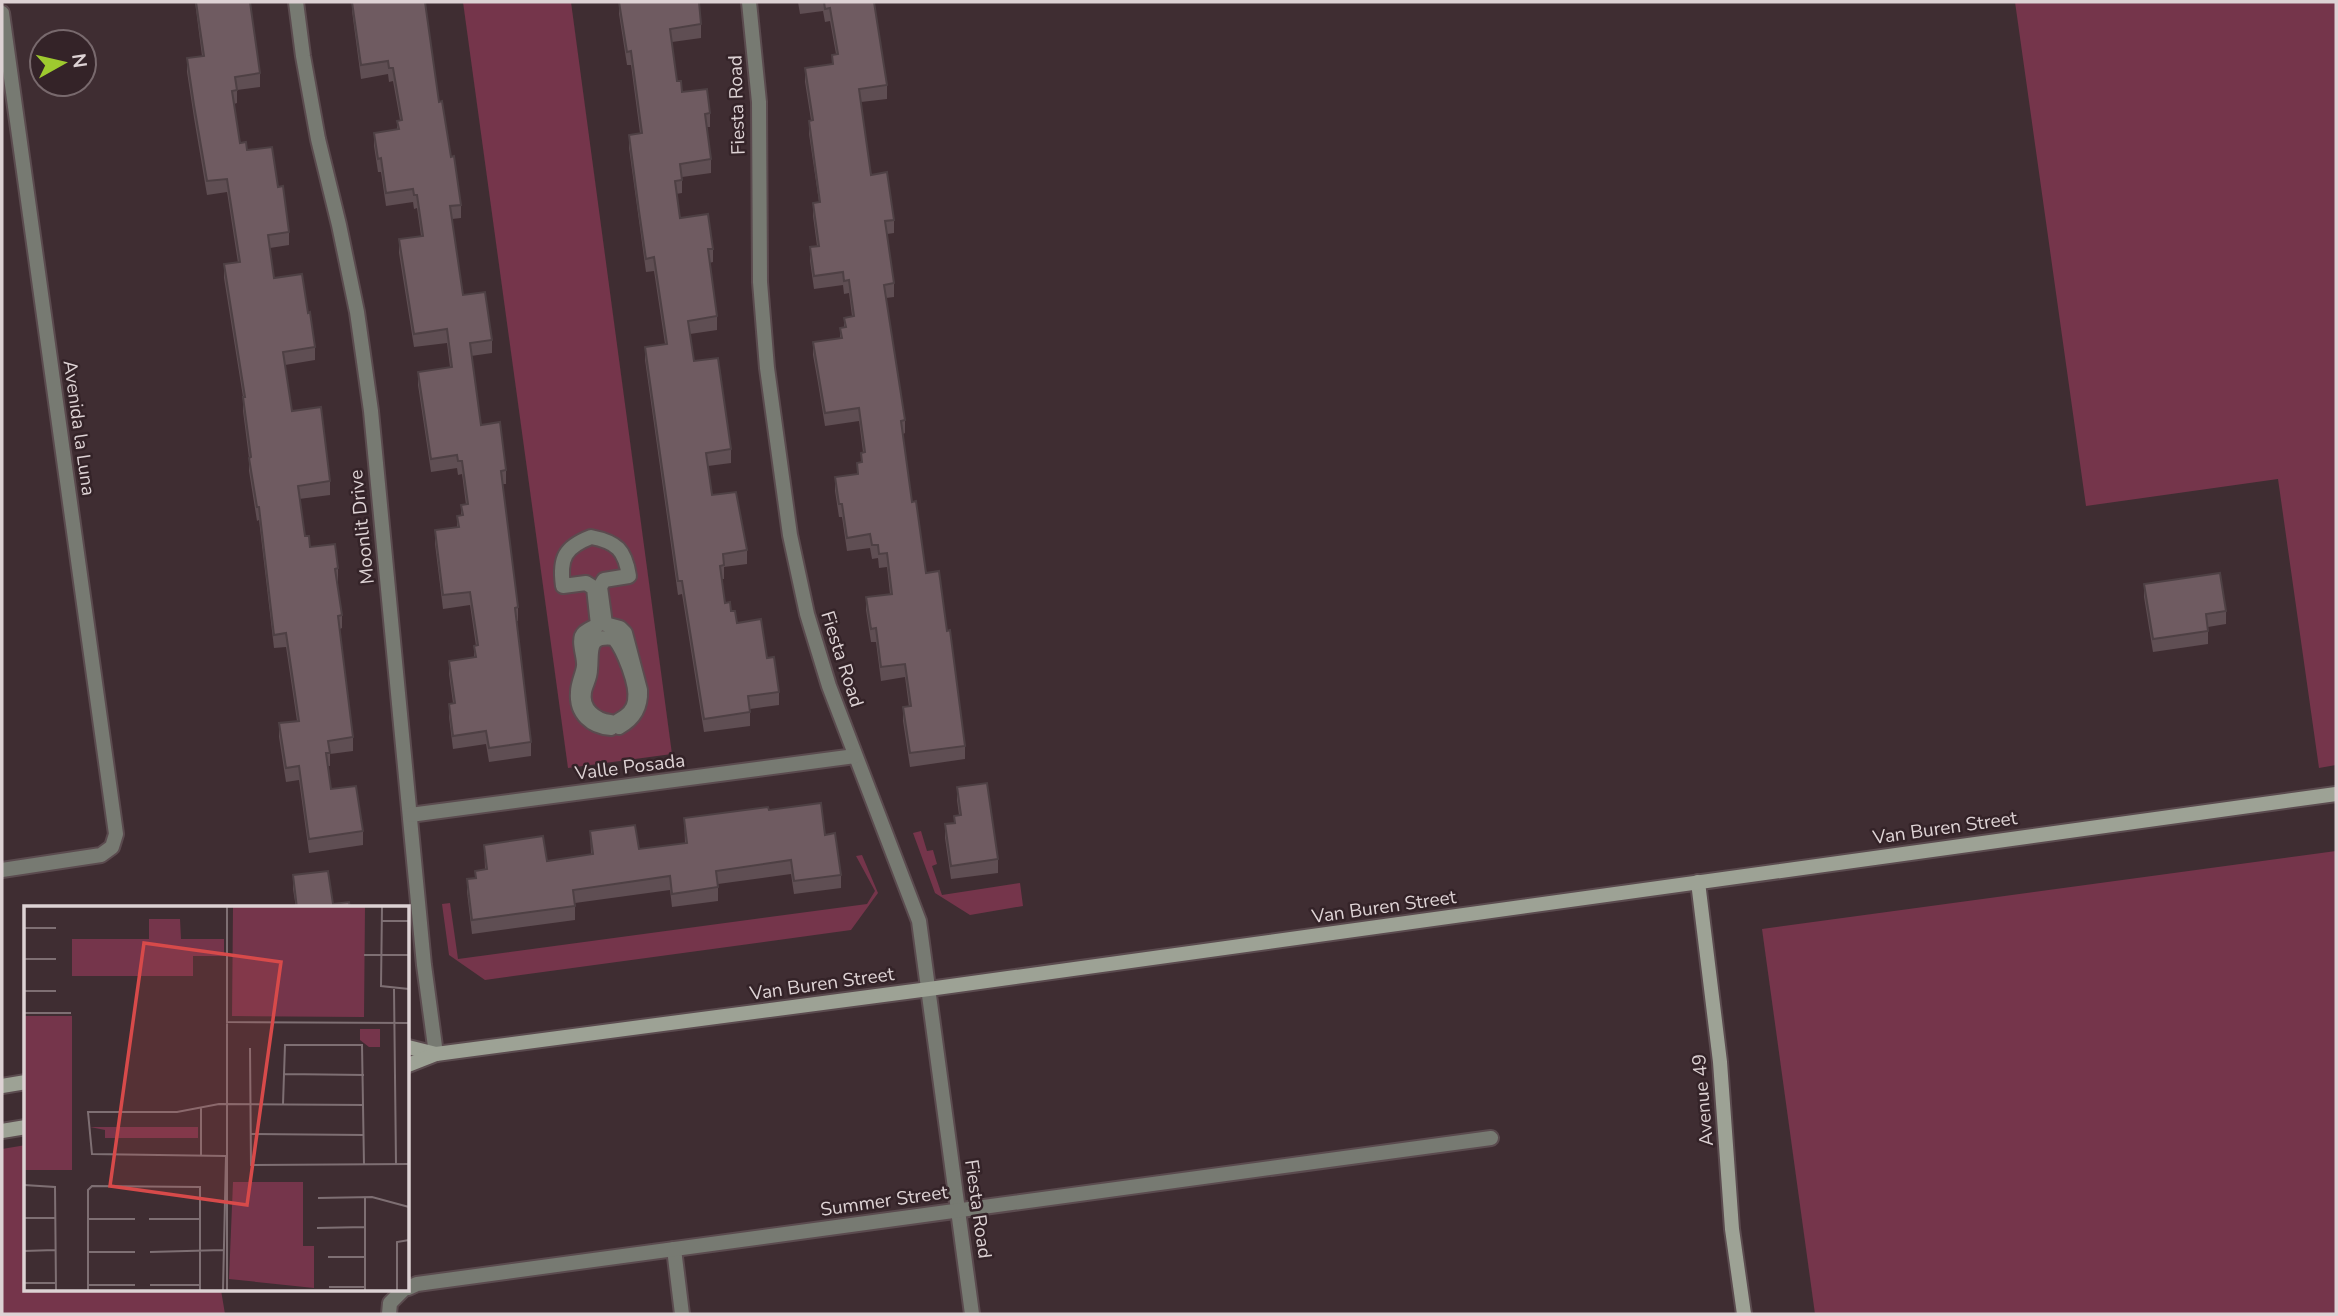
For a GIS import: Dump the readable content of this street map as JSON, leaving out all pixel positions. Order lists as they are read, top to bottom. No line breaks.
{"streets":{"street":["Fiesta Road","Avenida la Luna","Moonlit Drive","Valle Posada","Van Buren Street","Avenue 49","Summer Street"]},"crossings":[["Fiesta Road","Valle Posada"],["Fiesta Road","Van Buren Street"],["Fiesta Road","Summer Street"],["Moonlit Drive","Valle Posada"],["Moonlit Drive","Van Buren Street"],["Van Buren Street","Avenue 49"]],"north":"right"}
